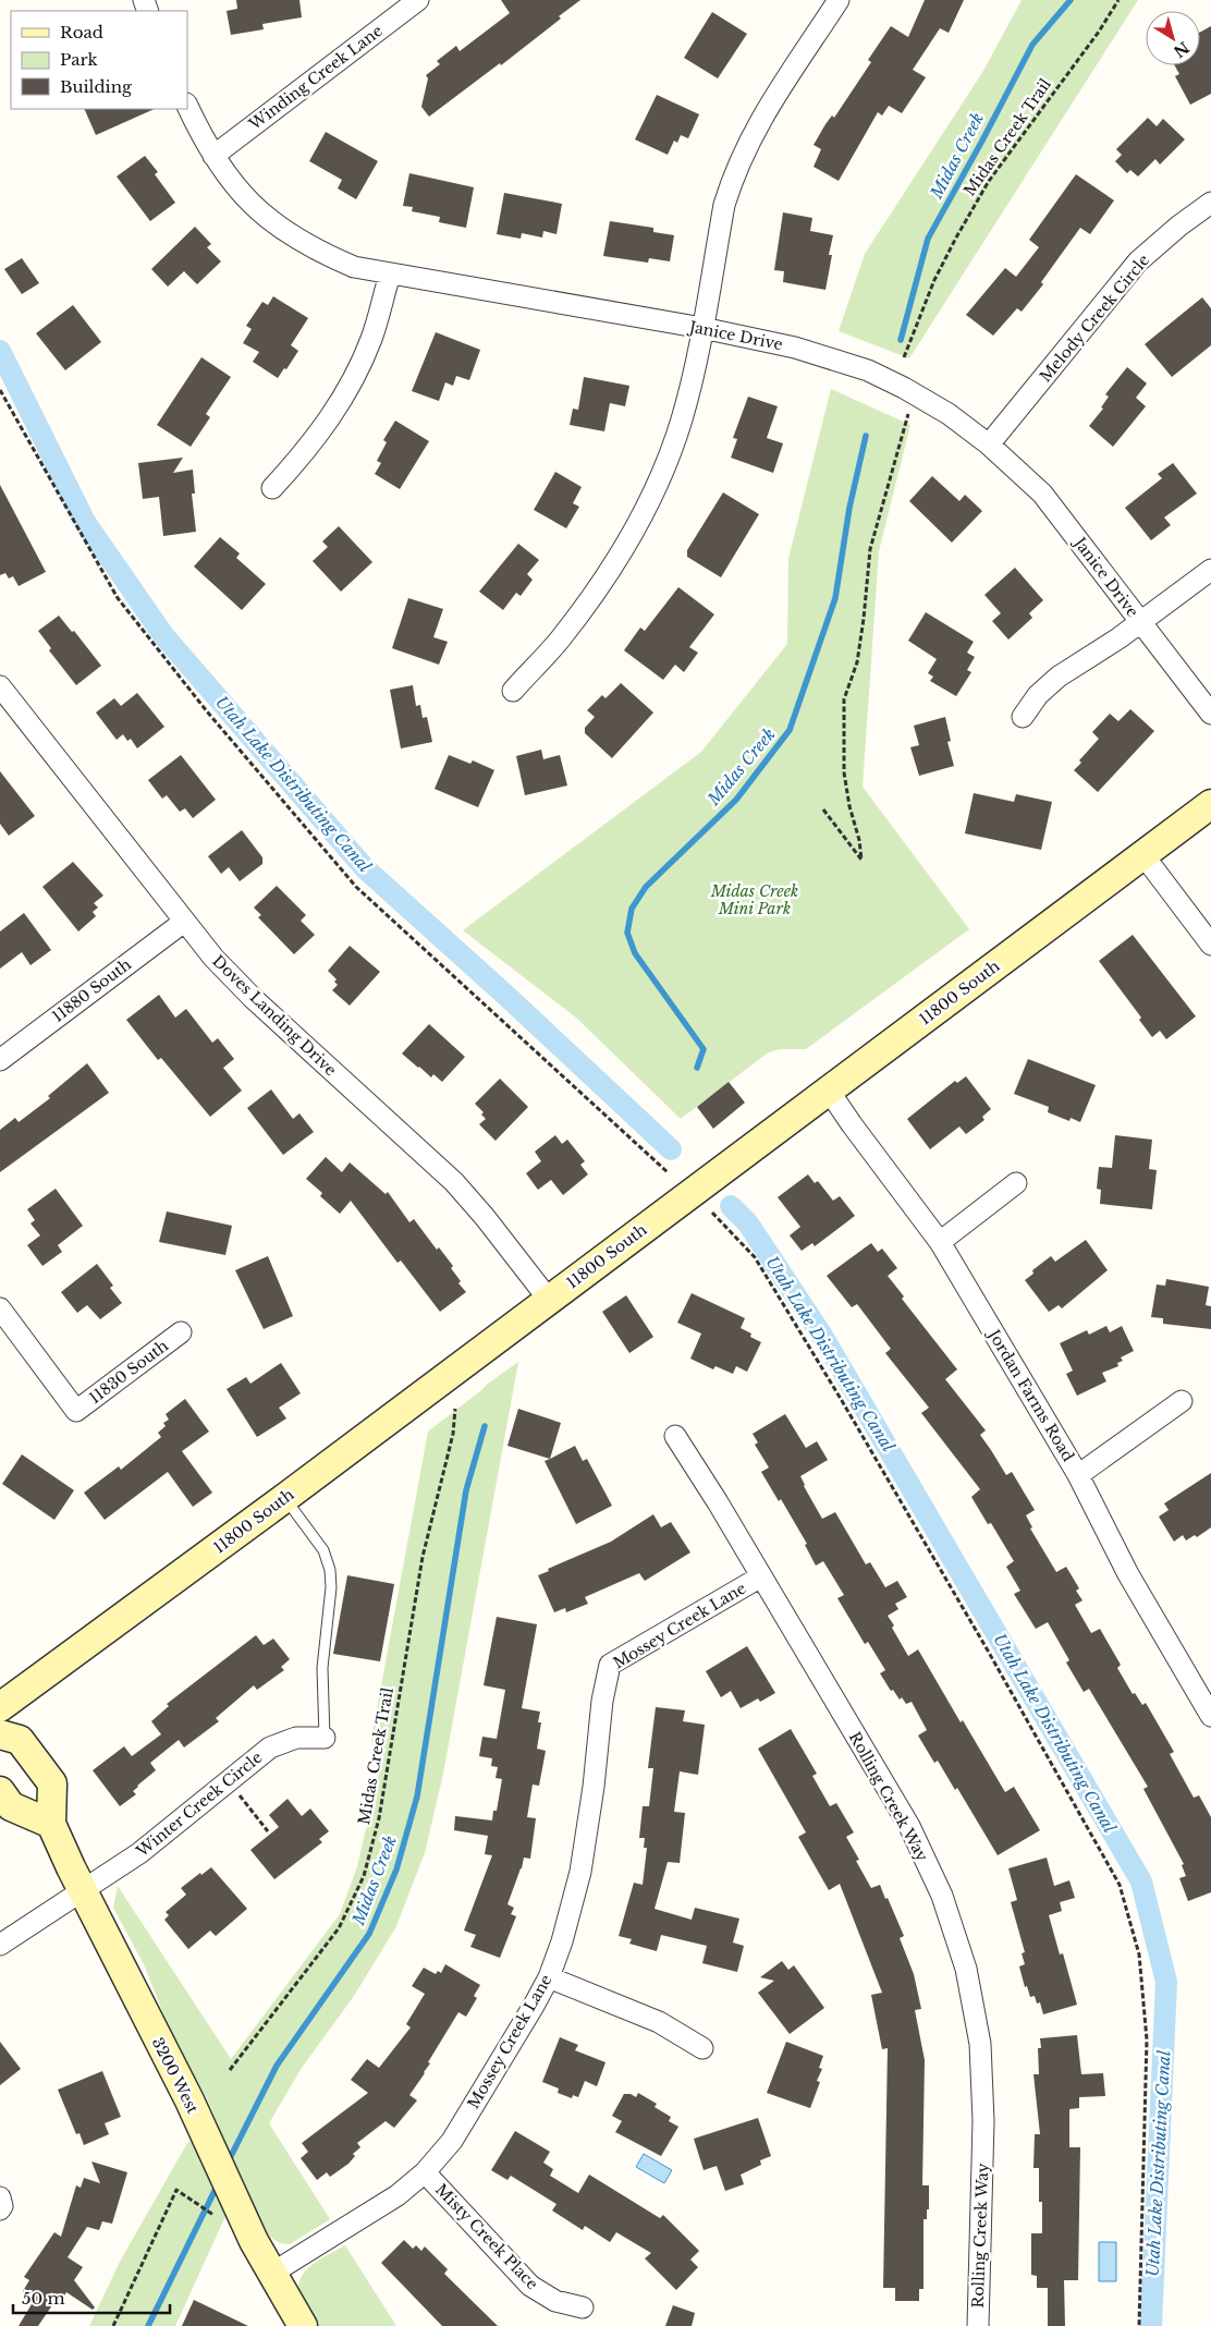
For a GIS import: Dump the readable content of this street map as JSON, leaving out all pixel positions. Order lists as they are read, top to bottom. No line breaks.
{"streets":{"main road":["11800 South","3200 West"],"street":["Winding Creek Lane","Melody Creek Circle","Janice Drive","11880 South","Doves Landing Drive","11830 South","Jordan Farms Road","Mossey Creek Lane","Rolling Creek Way","Winter Creek Circle","Misty Creek Place"],"path":["Midas Creek Trail"]},"crossings":[["Winding Creek Lane","Janice Drive"],["Melody Creek Circle","Janice Drive"],["11880 South","Doves Landing Drive"],["11800 South","Doves Landing Drive"],["11800 South","Jordan Farms Road"],["Mossey Creek Lane","Rolling Creek Way"],["Mossey Creek Lane","3200 West"],["Mossey Creek Lane","Misty Creek Place"],["Winter Creek Circle","3200 West"]],"water":["Midas Creek","Utah Lake Distributing Canal"],"parks":["Midas Creek Mini Park"],"legend":["Road","Park","Building"],"scale_bar":"50 m","north":"bottom right"}
